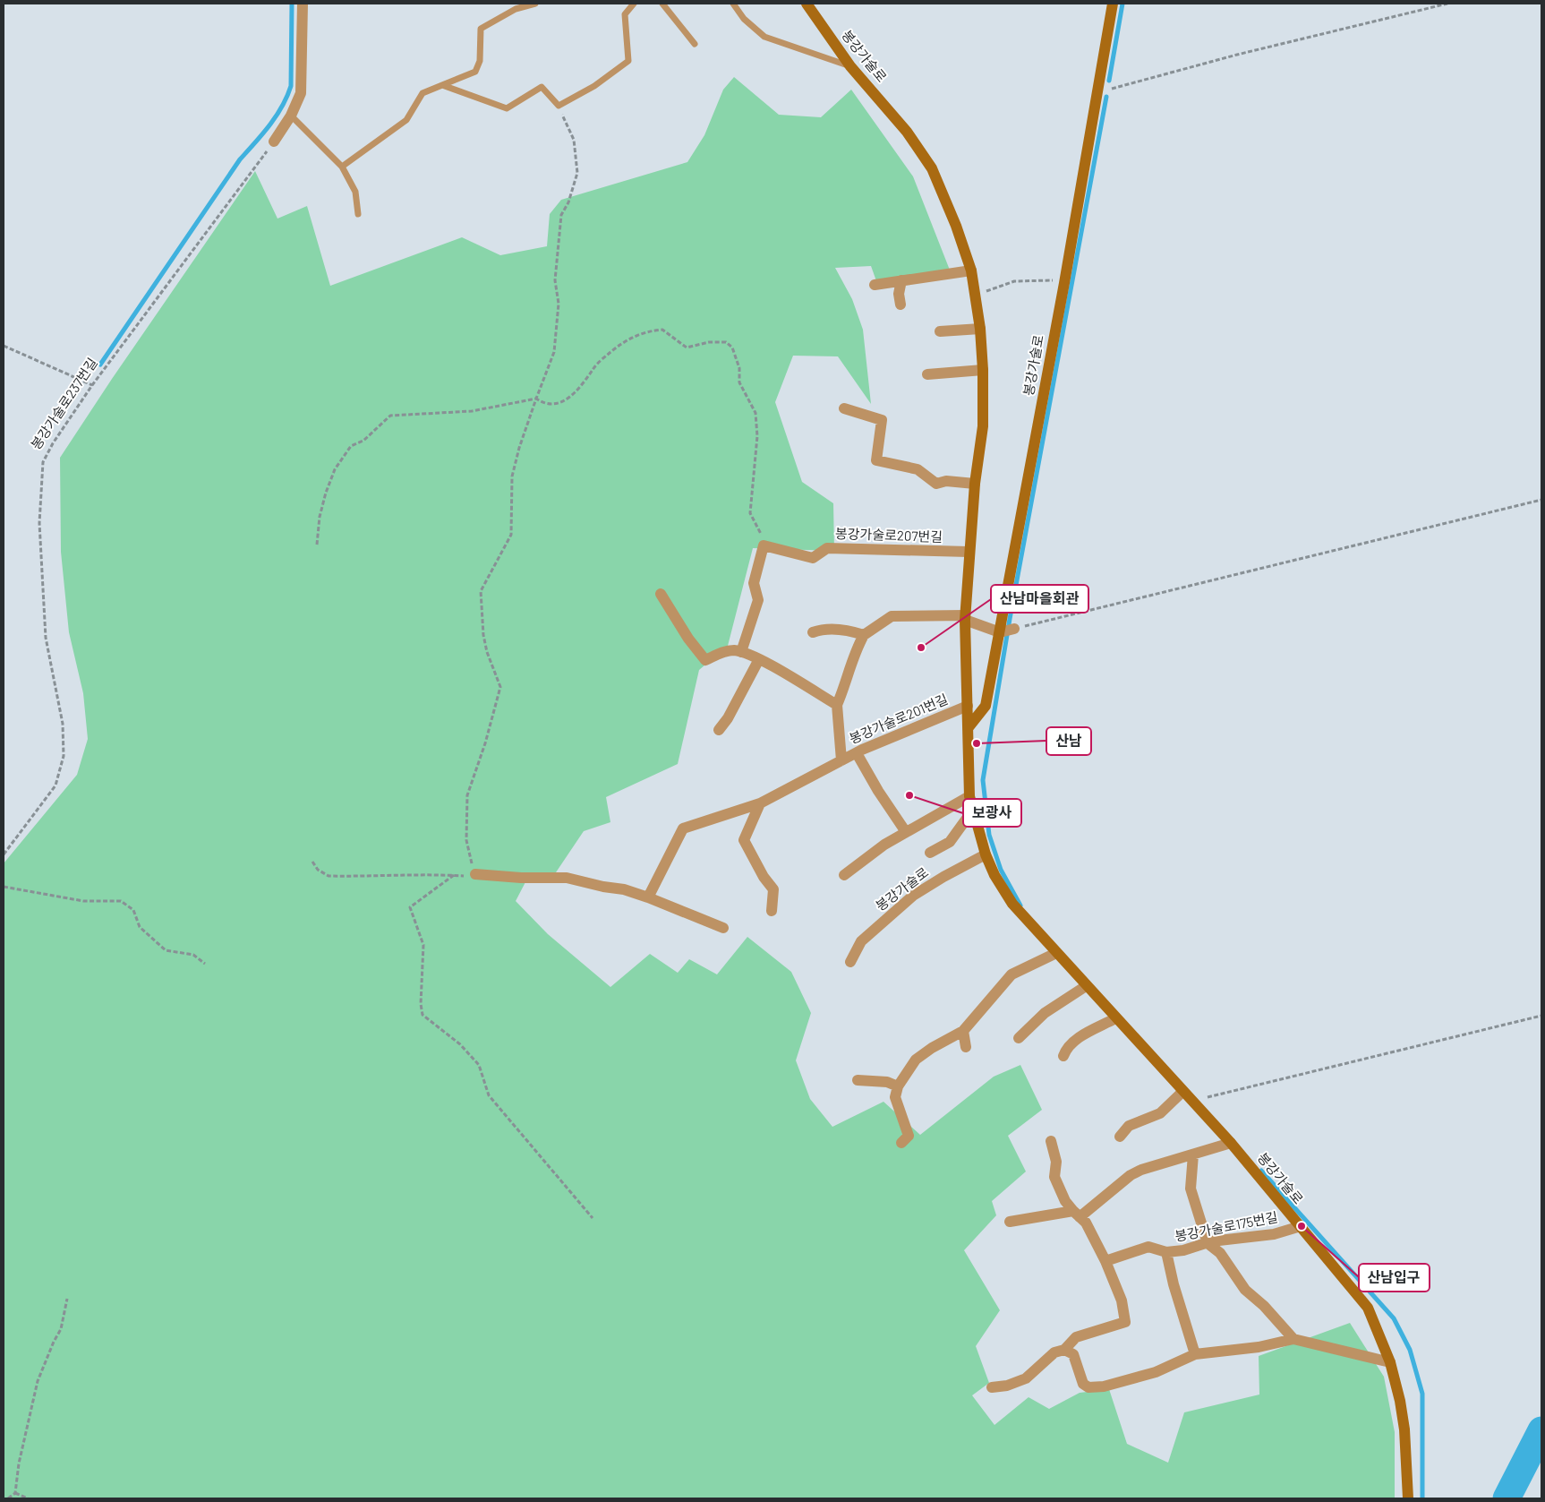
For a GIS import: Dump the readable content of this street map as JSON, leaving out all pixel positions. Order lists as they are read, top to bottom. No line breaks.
{"streets":{"street":["봉강가술로","봉강가술로207번길","봉강가술로201번길","봉강가술로175번길"],"path":["봉강가술로237번길"]},"crossings":[["봉강가술로","봉강가술로207번길"],["봉강가술로","봉강가술로201번길"],["봉강가술로","봉강가술로175번길"]],"places":["산남마을회관","산남","보광사","산남입구"]}
